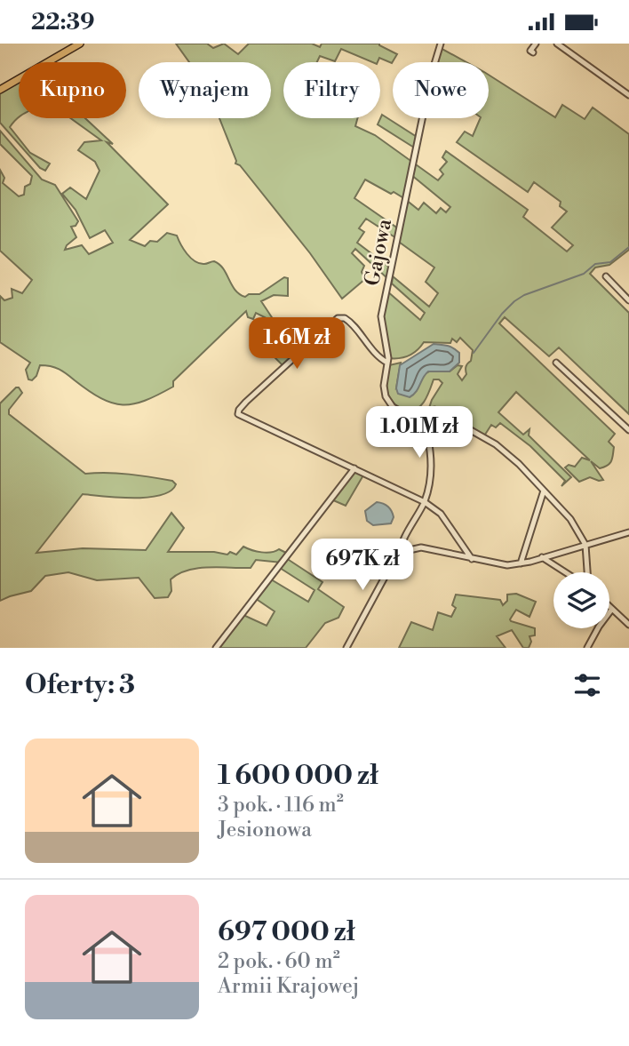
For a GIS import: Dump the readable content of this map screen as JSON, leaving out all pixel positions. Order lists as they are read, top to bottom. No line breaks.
{"streets":{"street":["Gajowa"]},"page":{"status":"22:39","chip":["Kupno","Wynajem","Filtry","Nowe"],"price":["1.6M zł","1.01M zł","697K zł"],"heading":"Oferty: 3","list":[{"name":"1 600 000 zł","note":"3 pok. · 116 m² · Jesionowa"},{"name":"697 000 zł","note":"2 pok. · 60 m² · Armii Krajowej"}]}}
